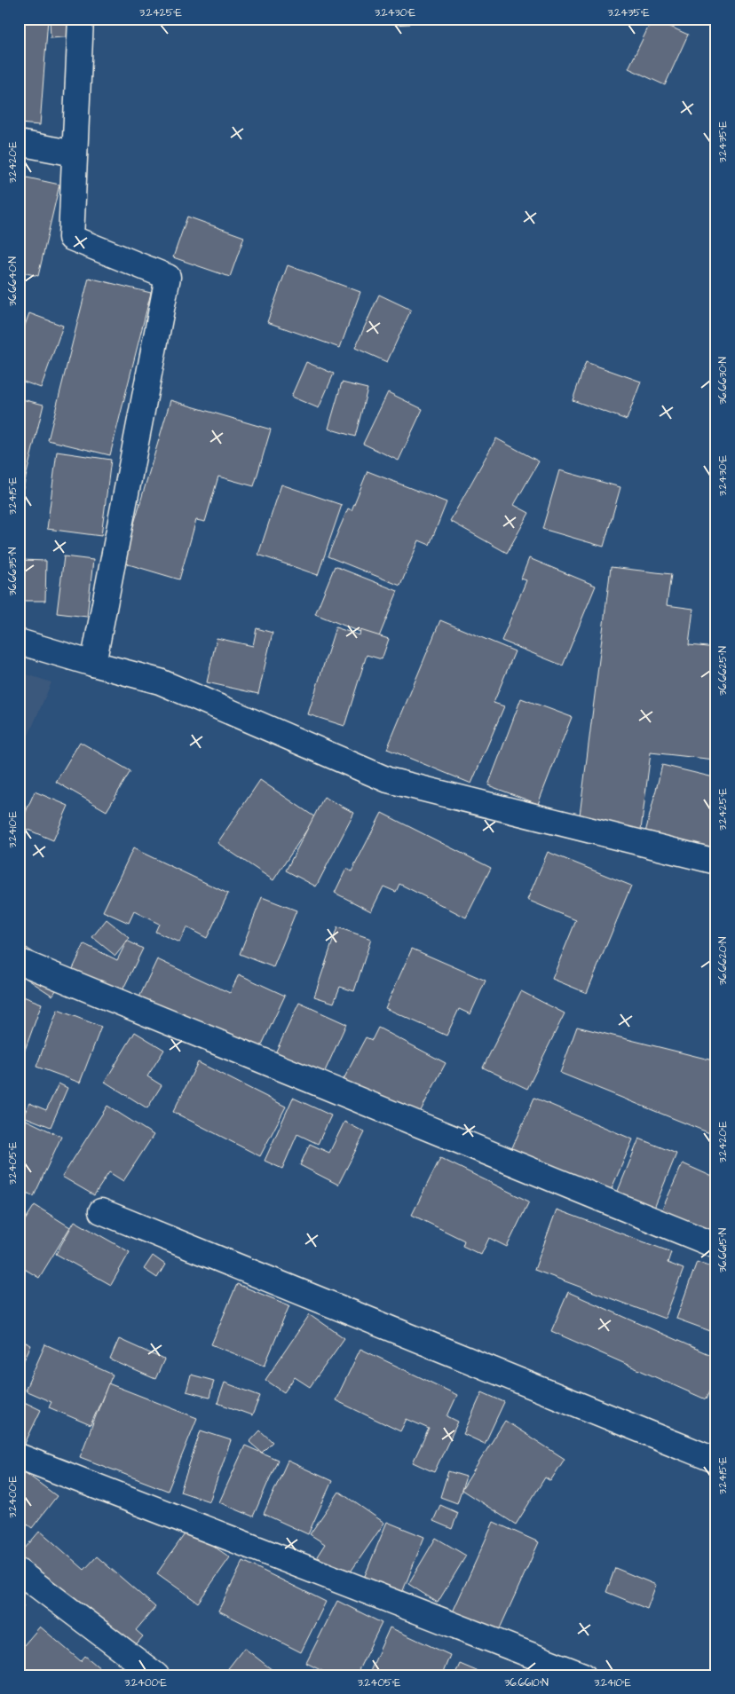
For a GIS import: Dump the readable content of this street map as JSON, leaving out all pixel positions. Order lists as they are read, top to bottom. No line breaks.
{"coordinates":["3.2425°E","3.2430°E","3.2435°E","3.2420°E","36.6640°N","36.6630°N","3.2415°E","36.6635°N","36.6625°N","3.2410°E","36.6620°N","3.2405°E","36.6615°N","3.2400°E","36.6610°N"]}
